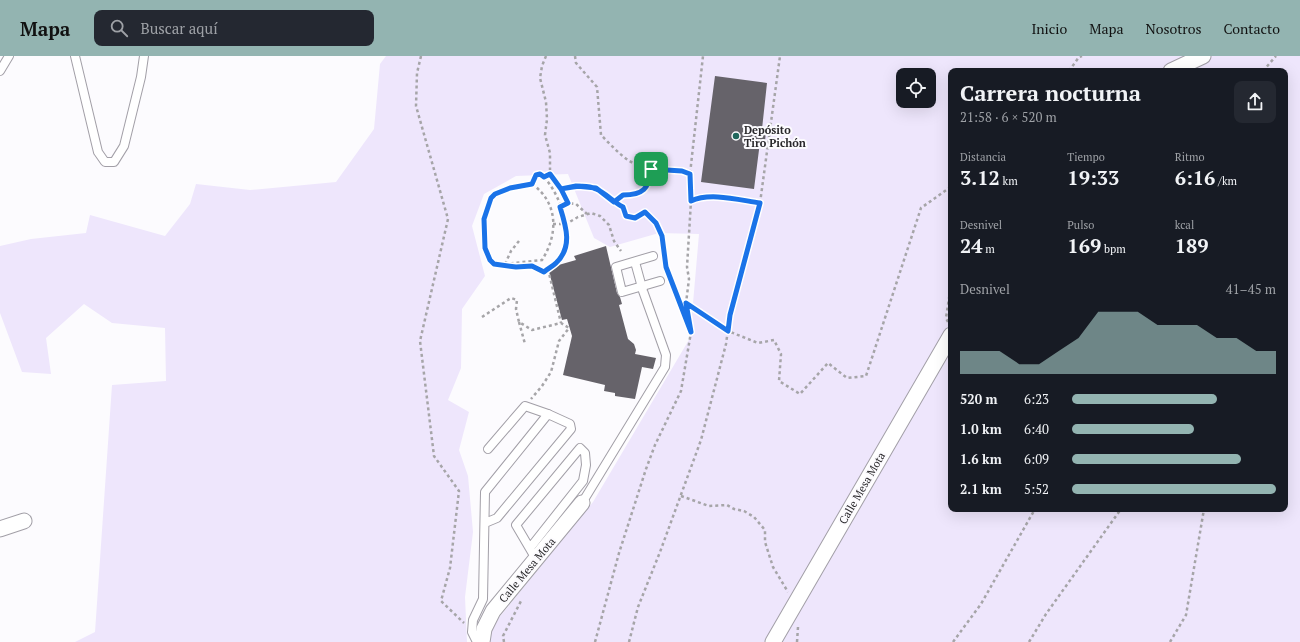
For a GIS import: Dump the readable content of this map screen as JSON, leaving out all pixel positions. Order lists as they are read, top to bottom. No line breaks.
{"streets":{"street":["Calle Mesa Mota"]},"places":["Depósito Tiro Pichón"],"page":{"header":"Mapa","search":"Buscar aquí","nav":["Inicio","Mapa","Nosotros","Contacto"],"heading":["Carrera nocturna","21:58 · 6 × 520 m"],"stats":[["Distancia","3.12 km"],["Tiempo","19:33"],["Ritmo","6:16 /km"],["Desnivel","24 m"],["Pulso","169 bpm"],["kcal","189"]],"chart":["Desnivel","41–45 m"],"list":[{"name":"520 m","note":"6:23"},{"name":"1.0 km","note":"6:40"},{"name":"1.6 km","note":"6:09"},{"name":"2.1 km","note":"5:52"}]}}
